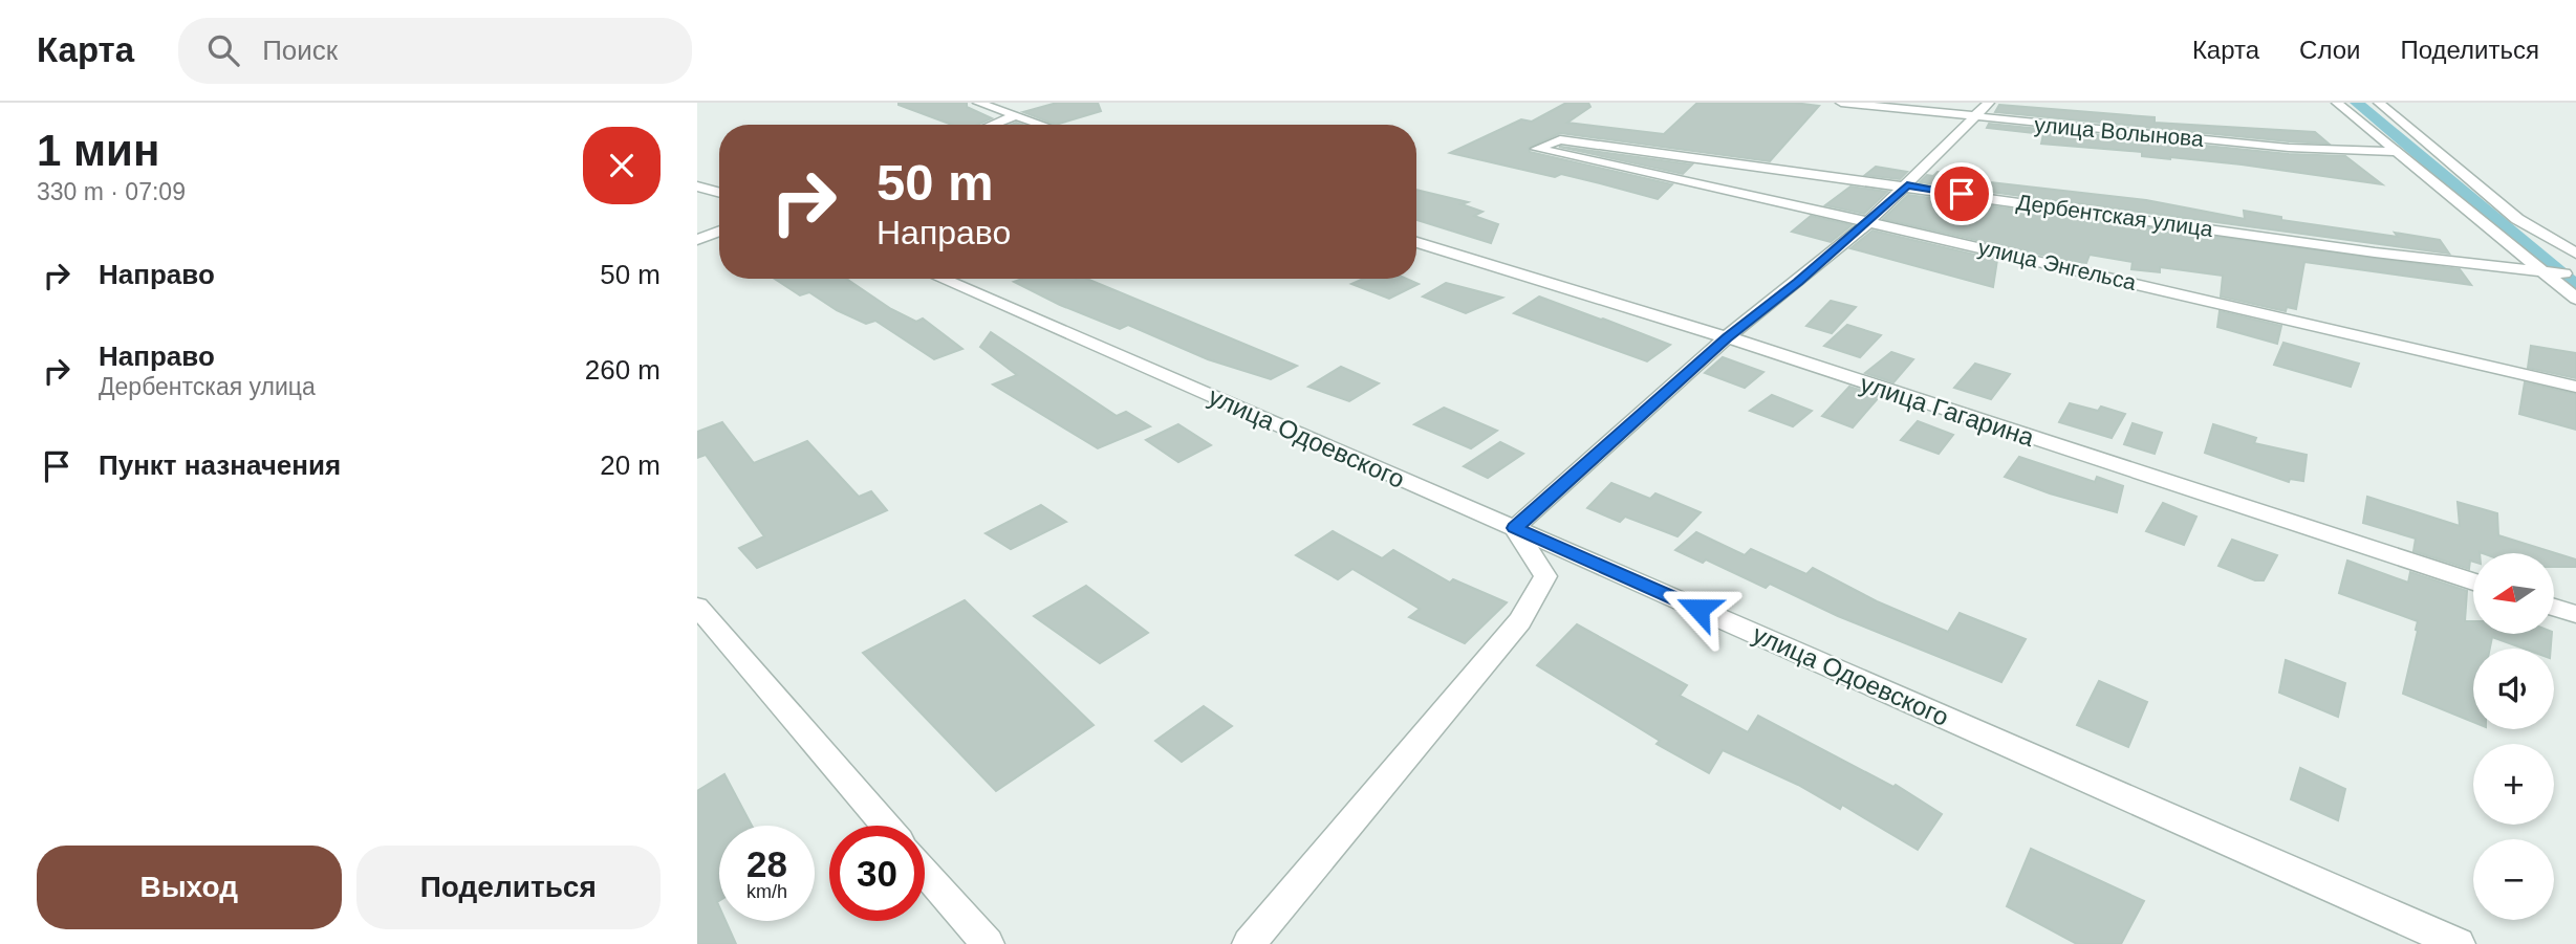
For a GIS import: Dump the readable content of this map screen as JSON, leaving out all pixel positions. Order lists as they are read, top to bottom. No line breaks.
{"streets":{"street":["улица Волынова","Дербентская улица","улица Энгельса","улица Гагарина","улица Одоевского"]},"crossings":[["Дербентская улица","улица Энгельса"]],"north":"left","page":{"header":"Карта","search":"Поиск","nav":["Карта","Слои","Поделиться"],"heading":["1 мин","330 m · 07:09"],"turn":["50 m","Направо"],"list":[{"name":"Направо","value":"50 m"},{"name":"Направо","note":"Дербентская улица","value":"260 m"},{"name":"Пункт назначения","value":"20 m"}],"map_buttons":["+","−"],"speed":"28 km/h","limit":"30","buttons":["Выход","Поделиться"]}}
